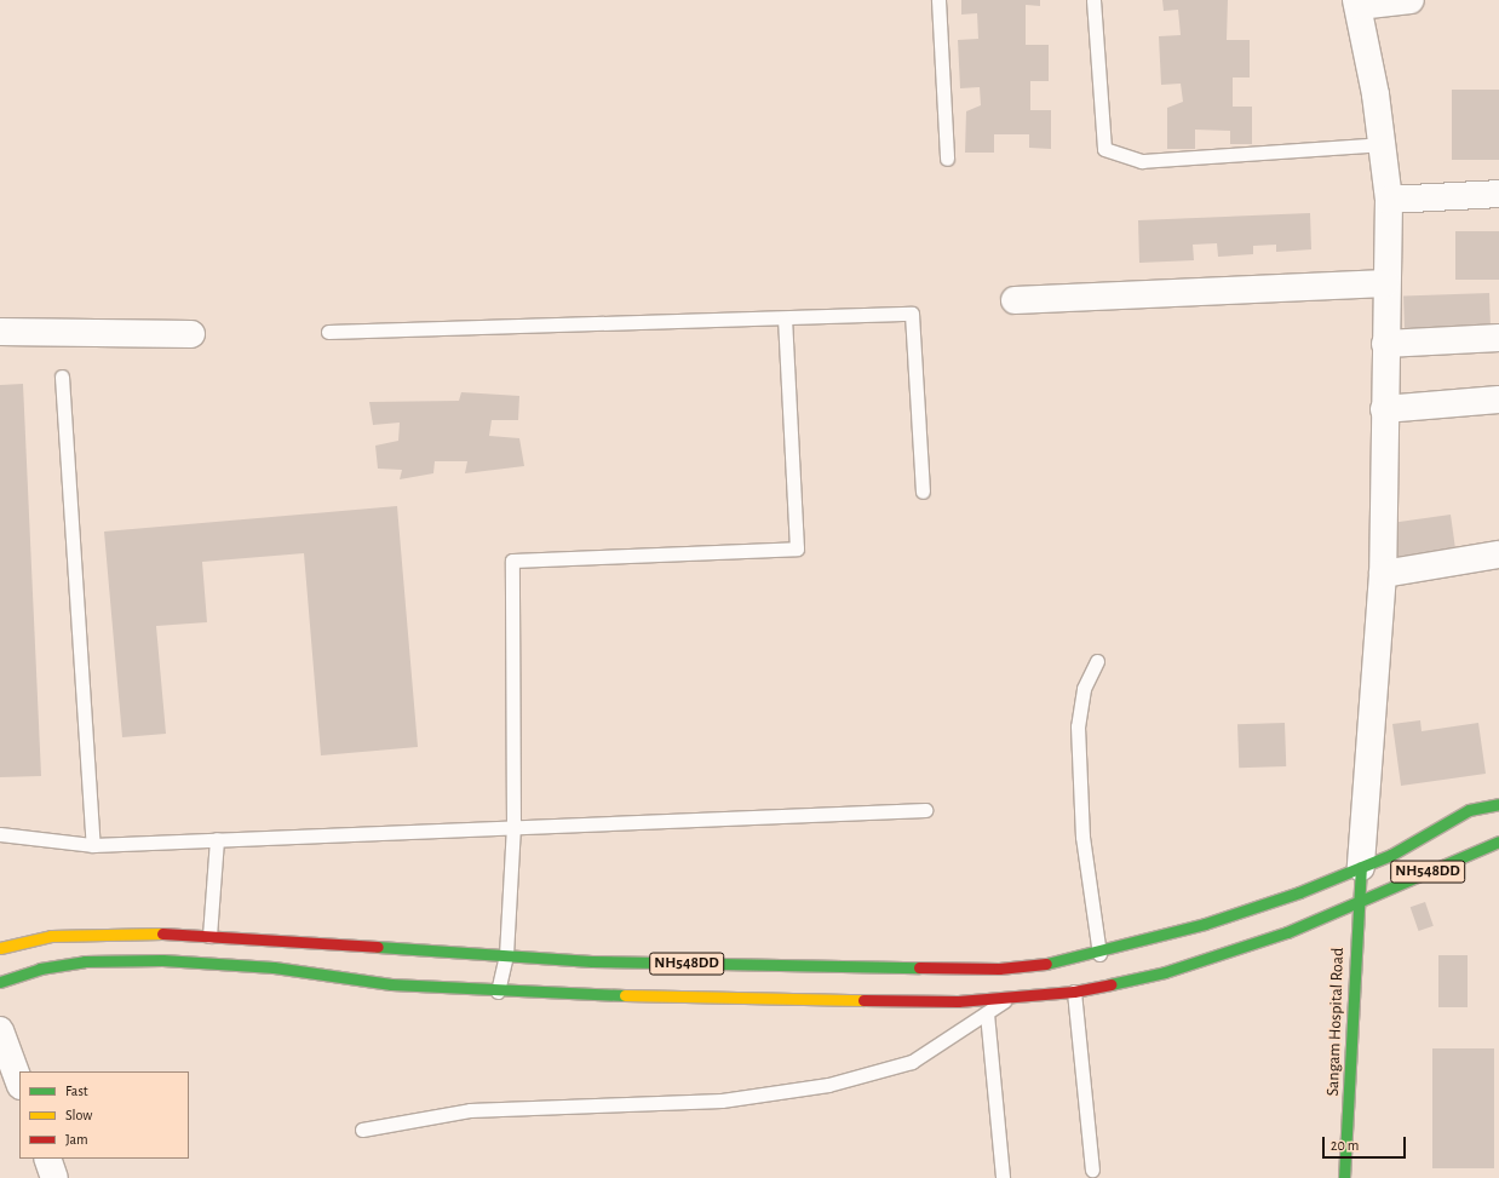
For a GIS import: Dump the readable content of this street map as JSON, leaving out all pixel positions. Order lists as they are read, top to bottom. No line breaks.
{"streets":{"main road":["NH548DD","Sangam Hospital Road"]},"crossings":[["NH548DD","Sangam Hospital Road"]],"legend":["Fast","Slow","Jam"],"scale_bar":"20 m"}
